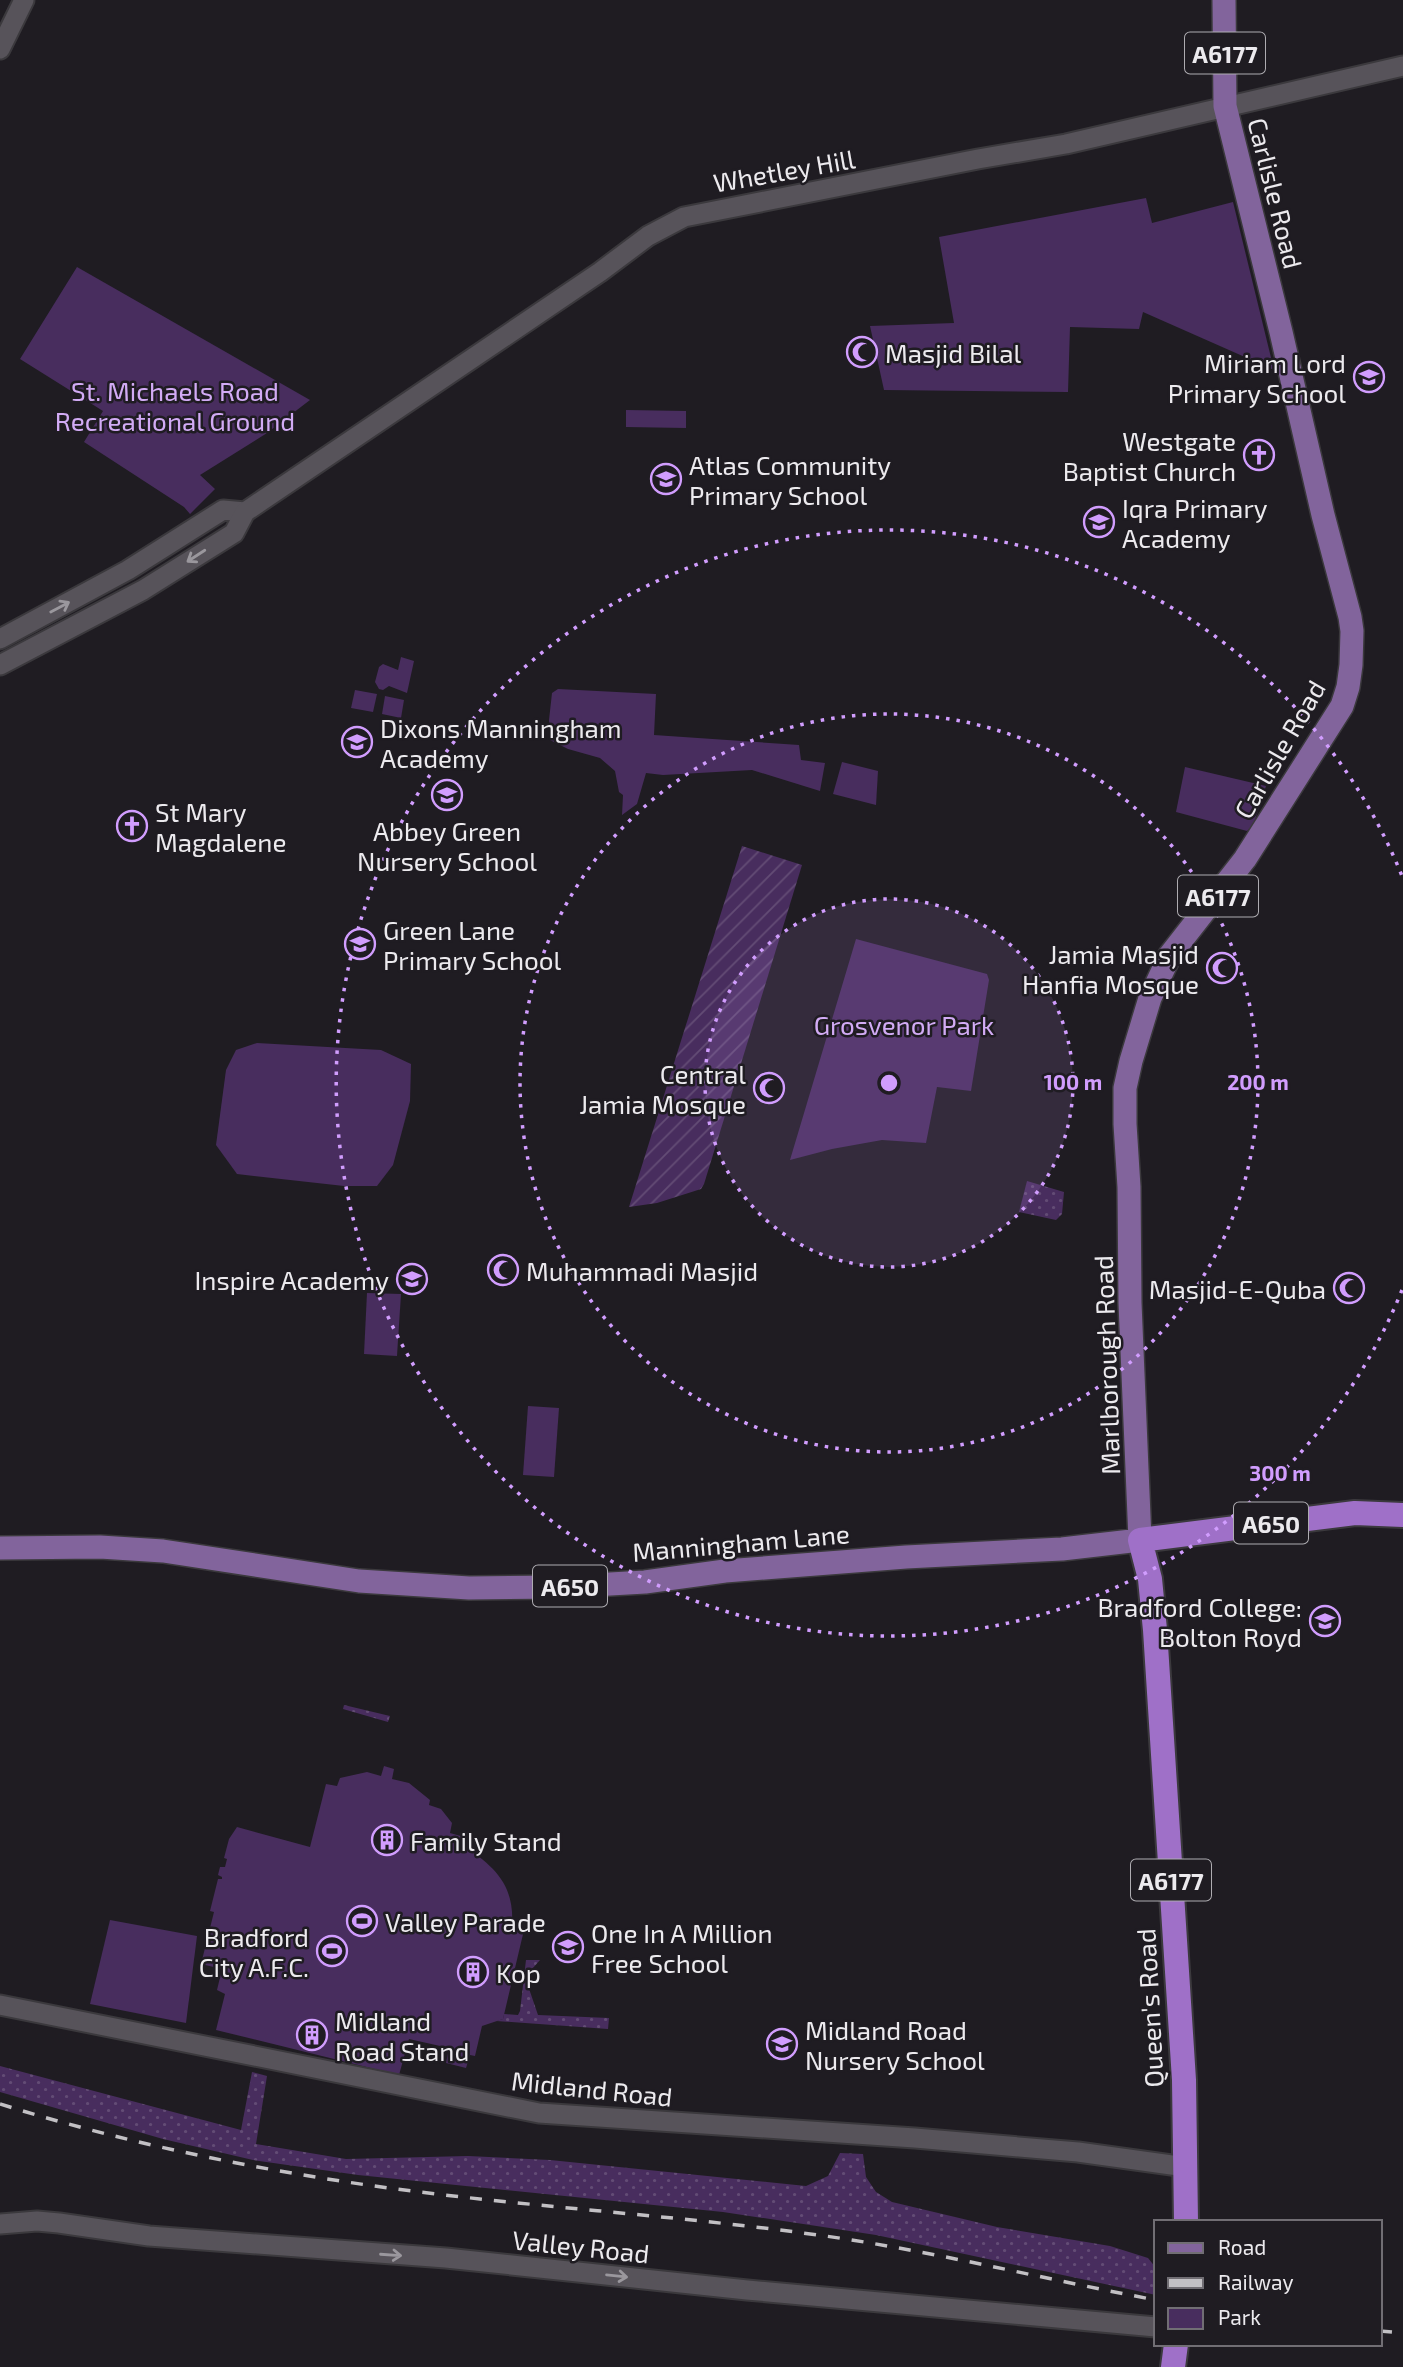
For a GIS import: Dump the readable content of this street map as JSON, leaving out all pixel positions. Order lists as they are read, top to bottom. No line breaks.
{"streets":{"highway":["A6177","A650","Manningham Lane","Queen's Road"],"main road":["Carlisle Road","Marlborough Road"],"street":["Whetley Hill","Midland Road","Valley Road"]},"crossings":[["A6177","Whetley Hill"],["A6177","Carlisle Road"],["Whetley Hill","Carlisle Road"],["Carlisle Road","Marlborough Road"],["Marlborough Road","Manningham Lane"],["Marlborough Road","Queen's Road"],["Manningham Lane","Queen's Road"],["Queen's Road","Midland Road"]],"one_way":["Valley Road"],"parks":["St. Michaels Road Recreational Ground","Grosvenor Park"],"places":{"mosque":["Masjid Bilal","Jamia Masjid Hanfia Mosque","Central Jamia Mosque","Muhammadi Masjid","Masjid-E-Quba"],"school or university":["Miriam Lord Primary School","Atlas Community Primary School","Iqra Primary Academy","Dixons Manningham Academy","Abbey Green Nursery School","Green Lane Primary School","Inspire Academy","Bradford College: Bolton Royd","One In A Million Free School","Midland Road Nursery School"],"church":["Westgate Baptist Church","St Mary Magdalene"],"building":["Family Stand","Kop","Midland Road Stand"],"sports":["Valley Parade","Bradford City A.F.C."]},"legend":["Road","Railway","Park"],"rings":["100 m","200 m","300 m"]}
